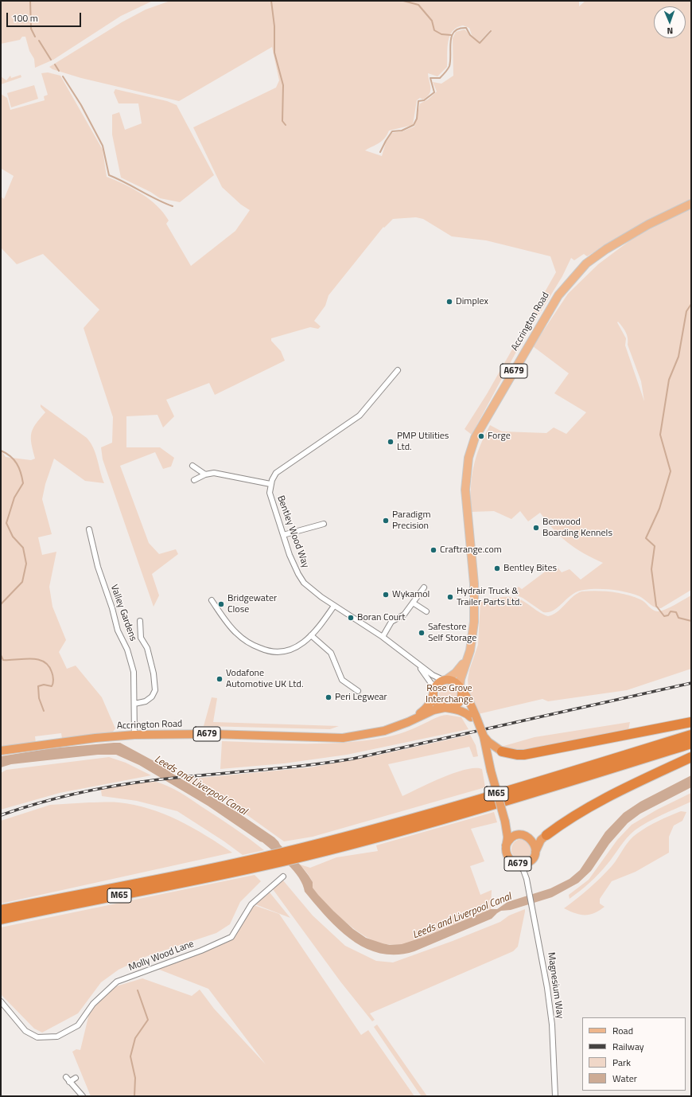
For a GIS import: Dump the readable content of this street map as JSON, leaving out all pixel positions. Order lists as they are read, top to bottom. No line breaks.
{"streets":{"highway":["Accrington Road","A679","M65"],"street":["Bentley Wood Way","Valley Gardens","Molly Wood Lane","Magnesium Way"]},"crossings":[["Accrington Road","A679"],["Accrington Road","Bentley Wood Way"],["Accrington Road","Valley Gardens"],["A679","Bentley Wood Way"],["A679","Magnesium Way"]],"water":["Leeds and Liverpool Canal"],"parks":["Rose Grove Interchange"],"places":["Dimplex","Forge","PMP Utilities Ltd.","Paradigm Precision","Benwood Boarding Kennels","Craftrange.com","Bentley Bites","Wykamol","Hydrair Truck & Trailer Parts Ltd.","Bridgewater Close","Boran Court","Safestore Self Storage","Vodafone Automotive UK Ltd.","Peri Legwear"],"legend":["Road","Railway","Park","Water"],"scale_bar":"100 m","north":"bottom"}
